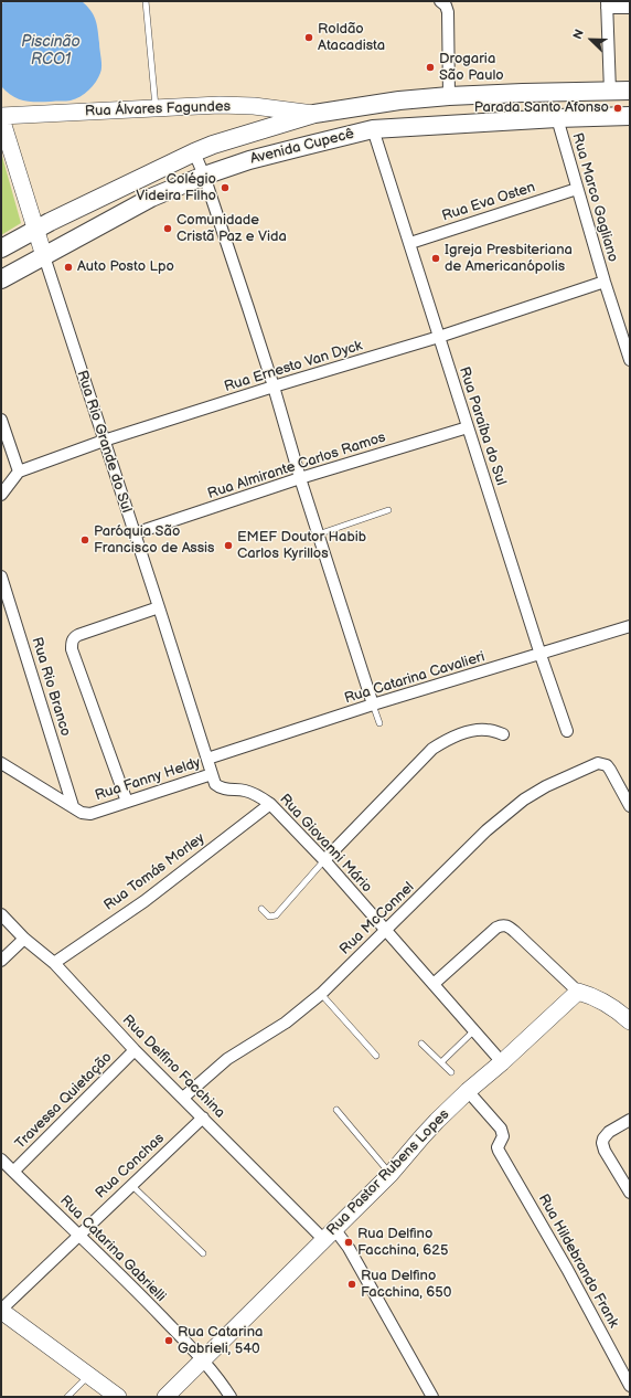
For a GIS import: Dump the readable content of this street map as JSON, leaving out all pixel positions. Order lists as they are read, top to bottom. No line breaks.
{"streets":{"main road":["Avenida Cupecê"],"street":["Rua Álvares Fagundes","Rua Marco Gagliano","Rua Eva Osten","Rua Ernesto Van Dyck","Rua Paraíba do Sul","Rua Rio Grande do Sul","Rua Almirante Carlos Ramos","Rua Catarina Cavalieri","Rua Rio Branco","Rua Fanny Heldy","Rua Giovanni Mário","Rua Tomás Morley","Rua McConnel","Rua Delfino Facchina","Travessa Quietação","Rua Conchas","Rua Pastor Rubens Lopes","Rua Catarina Gabrielli","Rua Hildebrando Frank"]},"crossings":[["Rua Álvares Fagundes","Avenida Cupecê"],["Rua Álvares Fagundes","Rua Rio Grande do Sul"],["Avenida Cupecê","Rua Marco Gagliano"],["Avenida Cupecê","Rua Paraíba do Sul"],["Avenida Cupecê","Rua Rio Grande do Sul"],["Rua Marco Gagliano","Rua Eva Osten"],["Rua Marco Gagliano","Rua Ernesto Van Dyck"],["Rua Eva Osten","Rua Paraíba do Sul"],["Rua Ernesto Van Dyck","Rua Paraíba do Sul"],["Rua Ernesto Van Dyck","Rua Rio Grande do Sul"],["Rua Paraíba do Sul","Rua Almirante Carlos Ramos"],["Rua Paraíba do Sul","Rua Catarina Cavalieri"],["Rua Rio Grande do Sul","Rua Almirante Carlos Ramos"],["Rua Rio Grande do Sul","Rua Catarina Cavalieri"],["Rua Rio Grande do Sul","Rua Fanny Heldy"],["Rua Rio Grande do Sul","Rua Giovanni Mário"],["Rua Rio Branco","Rua Fanny Heldy"],["Rua Giovanni Mário","Rua Tomás Morley"],["Rua Giovanni Mário","Rua McConnel"],["Rua Giovanni Mário","Rua Pastor Rubens Lopes"],["Rua Tomás Morley","Rua Delfino Facchina"],["Rua McConnel","Rua Delfino Facchina"],["Rua Delfino Facchina","Travessa Quietação"],["Rua Delfino Facchina","Rua Conchas"],["Rua Delfino Facchina","Rua Pastor Rubens Lopes"],["Travessa Quietação","Rua Catarina Gabrielli"],["Rua Conchas","Rua Catarina Gabrielli"],["Rua Pastor Rubens Lopes","Rua Catarina Gabrielli"],["Rua Pastor Rubens Lopes","Rua Hildebrando Frank"]],"water":["Piscinão RCO1"],"places":["Roldão Atacadista","Drogaria São Paulo","Parada Santo Afonso","Colégio Videira Filho","Comunidade Cristã Paz e Vida","Igreja Presbiteriana de Americanópolis","Auto Posto Lpo","Paróquia São Francisco de Assis","EMEF Doutor Habib Carlos Kyrillos","Rua Delfino Facchina, 625","Rua Delfino Facchina, 650","Rua Catarina Gabrieli, 540"],"north":"top left"}
